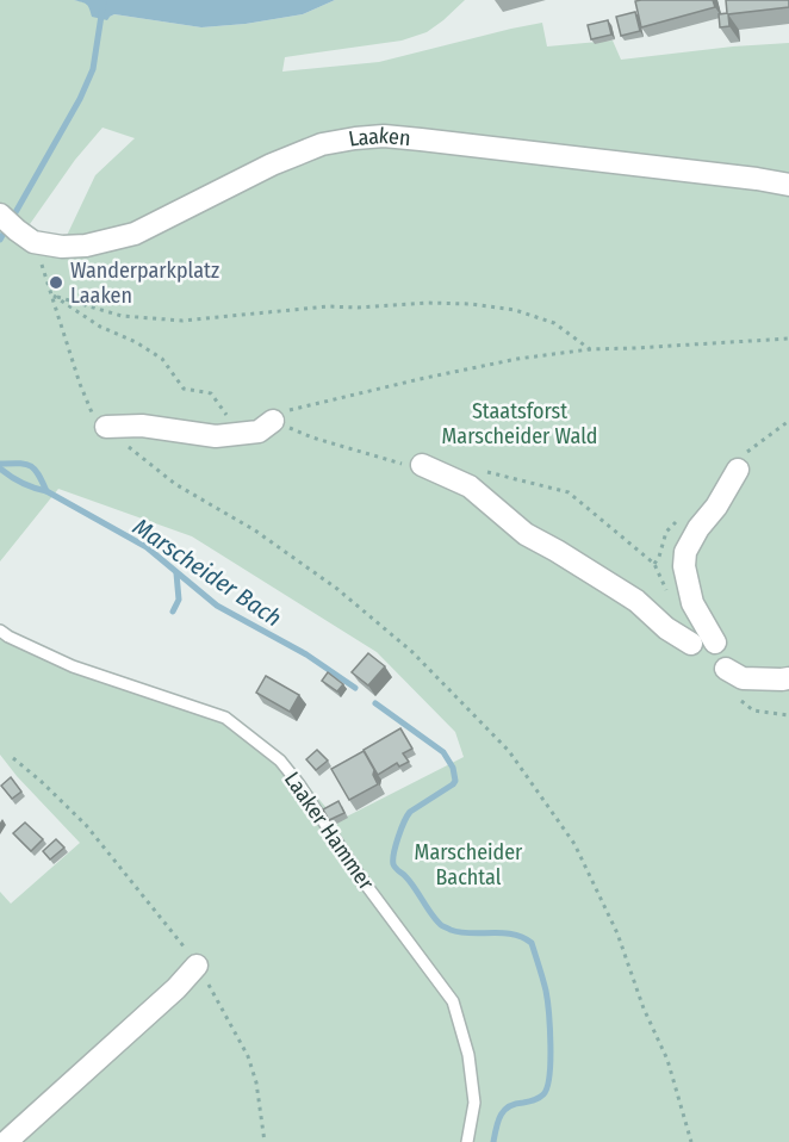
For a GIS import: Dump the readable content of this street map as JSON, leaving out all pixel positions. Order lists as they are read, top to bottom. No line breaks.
{"streets":{"street":["Laaken"],"lane":["Laaker Hammer"]},"water":["Marscheider Bach"],"parks":["Staatsforst Marscheider Wald","Marscheider Bachtal"],"places":["Wanderparkplatz Laaken"]}
